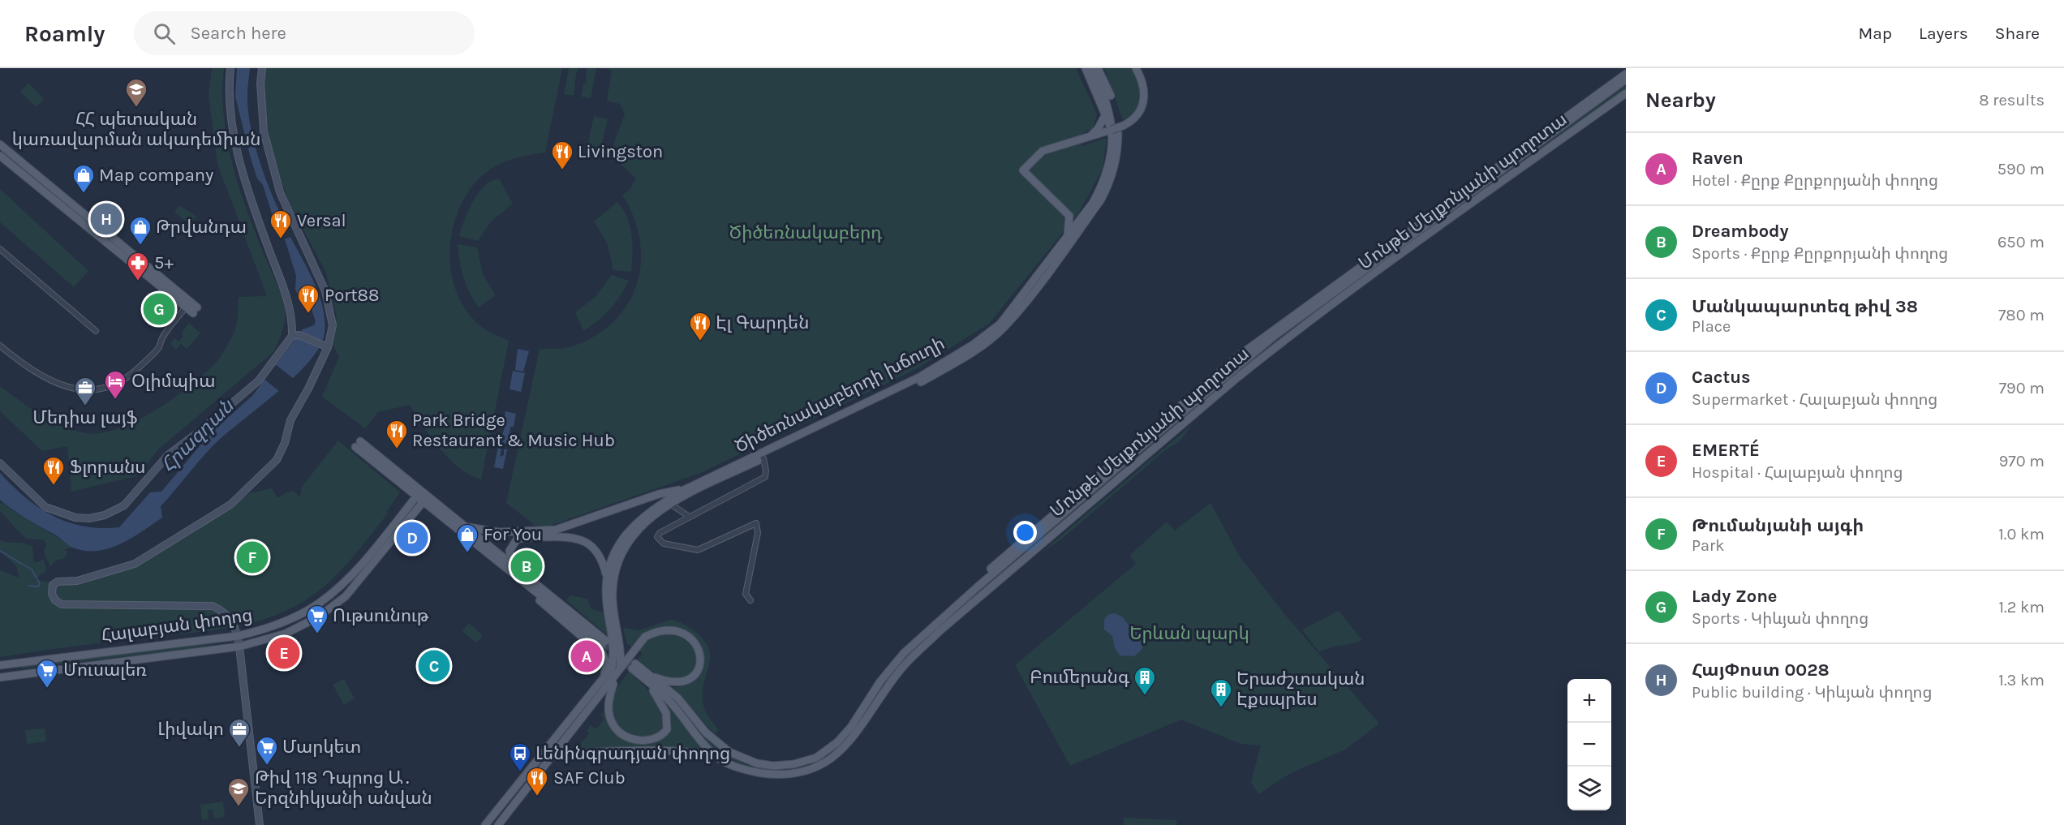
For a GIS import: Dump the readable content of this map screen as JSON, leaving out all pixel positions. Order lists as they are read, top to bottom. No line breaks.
{"streets":{"main road":["Մոնթե Մելքոնյանի պողոտա","Ծիծեռնակաբերդի խճուղի","Հալաբյան փողոց"]},"water":["Հրազդան"],"parks":["Ծիծեռնակաբերդ","Երևան պարկ"],"places":{"school or university":["ՀՀ պետական կառավարման ակադեմիան","Թիվ 118 Դպրոց Ա․ Երզնիկյանի անվան"],"restaurant":["Livingston","Versal","Port88","Էլ Գարդեն","Park Bridge Restaurant & Music Hub","Ֆլորանս","SAF Club"],"shop":["Map company","Թրվանդա","For You"],"pharmacy":["5+"],"hotel":["Օլիմպիա"],"office":["Մեդիա լայֆ","Լիվակո"],"supermarket":["Ութսունութ","Մուսալեռ","Մարկետ"],"building":["Բումերանգ","Երաժշտական Էքսպրես"],"bus stop":["Լենինգրադյան փողոց"]},"page":{"header":"Roamly","search":"Search here","nav":["Map","Layers","Share"],"heading":["Nearby","8 results"],"list":[{"mark":"A","name":"Raven","note":"Hotel · Քըրք Քըրքորյանի փողոց","value":"590 m"},{"mark":"B","name":"Dreambody","note":"Sports · Քըրք Քըրքորյանի փողոց","value":"650 m"},{"mark":"C","name":"Մանկապարտեզ թիվ 38","note":"Place","value":"780 m"},{"mark":"D","name":"Cactus","note":"Supermarket · Հալաբյան փողոց","value":"790 m"},{"mark":"E","name":"EMERTÉ","note":"Hospital · Հալաբյան փողոց","value":"970 m"},{"mark":"F","name":"Թումանյանի այգի","note":"Park","value":"1.0 km"},{"mark":"G","name":"Lady Zone","note":"Sports · Կիևյան փողոց","value":"1.2 km"},{"mark":"H","name":"ՀայՓոստ 0028","note":"Public building · Կիևյան փողոց","value":"1.3 km"}],"pins":["H","G","D","F","B","E","A","C"],"map_buttons":["+","−"]}}
